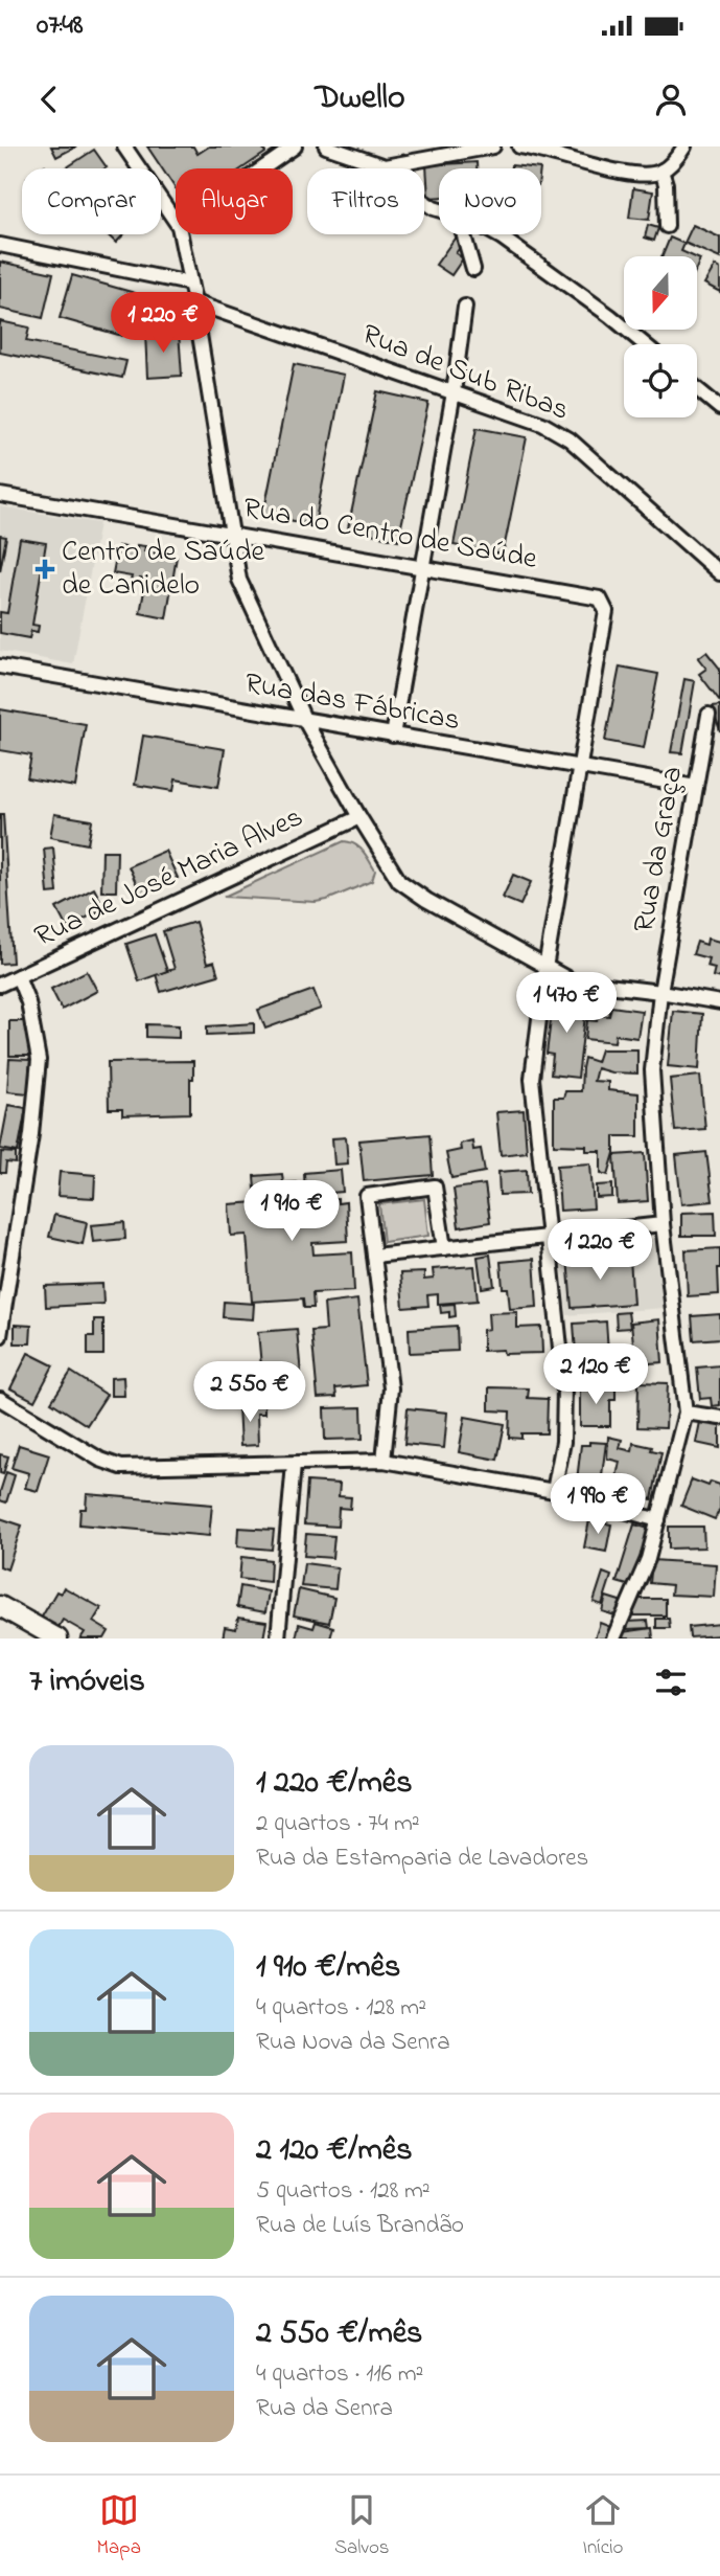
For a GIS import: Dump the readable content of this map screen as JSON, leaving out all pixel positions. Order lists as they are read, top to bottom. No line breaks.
{"streets":{"street":["Rua de Sub Ribas","Rua do Centro de Saúde","Rua das Fábricas","Rua da Graça","Rua de José Maria Alves"]},"crossings":[["Rua do Centro de Saúde","Rua das Fábricas"],["Rua das Fábricas","Rua da Graça"]],"places":{"health":["Centro de Saúde de Canidelo"]},"north":"bottom","page":{"status":"07:48","header":"Dwello","chip":["Comprar","Alugar","Filtros","Novo"],"price":["1 220 €","1 470 €","1 910 €","1 220 €","2 120 €","2 550 €","1 990 €"],"heading":"7 imóveis","list":[{"name":"1 220 €/mês","note":"2 quartos · 74 m² · Rua da Estamparia de Lavadores"},{"name":"1 910 €/mês","note":"4 quartos · 128 m² · Rua Nova da Senra"},{"name":"2 120 €/mês","note":"5 quartos · 128 m² · Rua de Luís Brandão"},{"name":"2 550 €/mês","note":"4 quartos · 116 m² · Rua da Senra"}],"tabs":["Mapa","Salvos","Início"]}}
